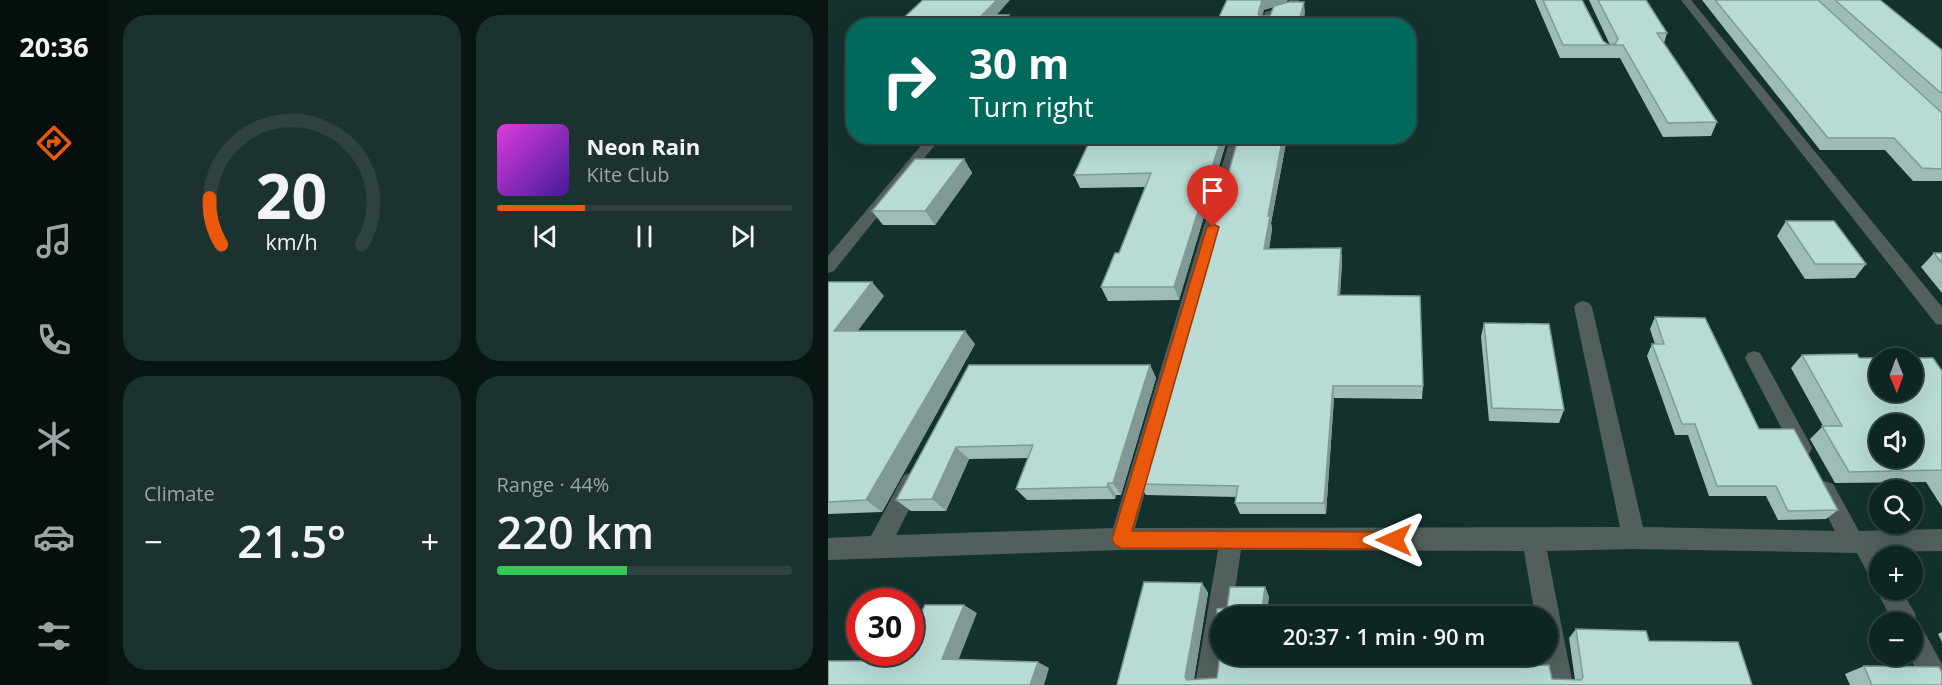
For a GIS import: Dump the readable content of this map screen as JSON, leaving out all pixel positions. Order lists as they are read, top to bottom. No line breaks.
{"north":"bottom","page":{"tabs":"20:36","turn":["30 m","Turn right"],"song":["Neon Rain","Kite Club"],"map_buttons":["+","−"],"tile":["Climate",["Range · 44%","220 km"]],"heat":["−","21.5°","+"],"limit":"30","trip":"20:37 · 1 min · 90 m","gauge":["20","km/h"]}}
